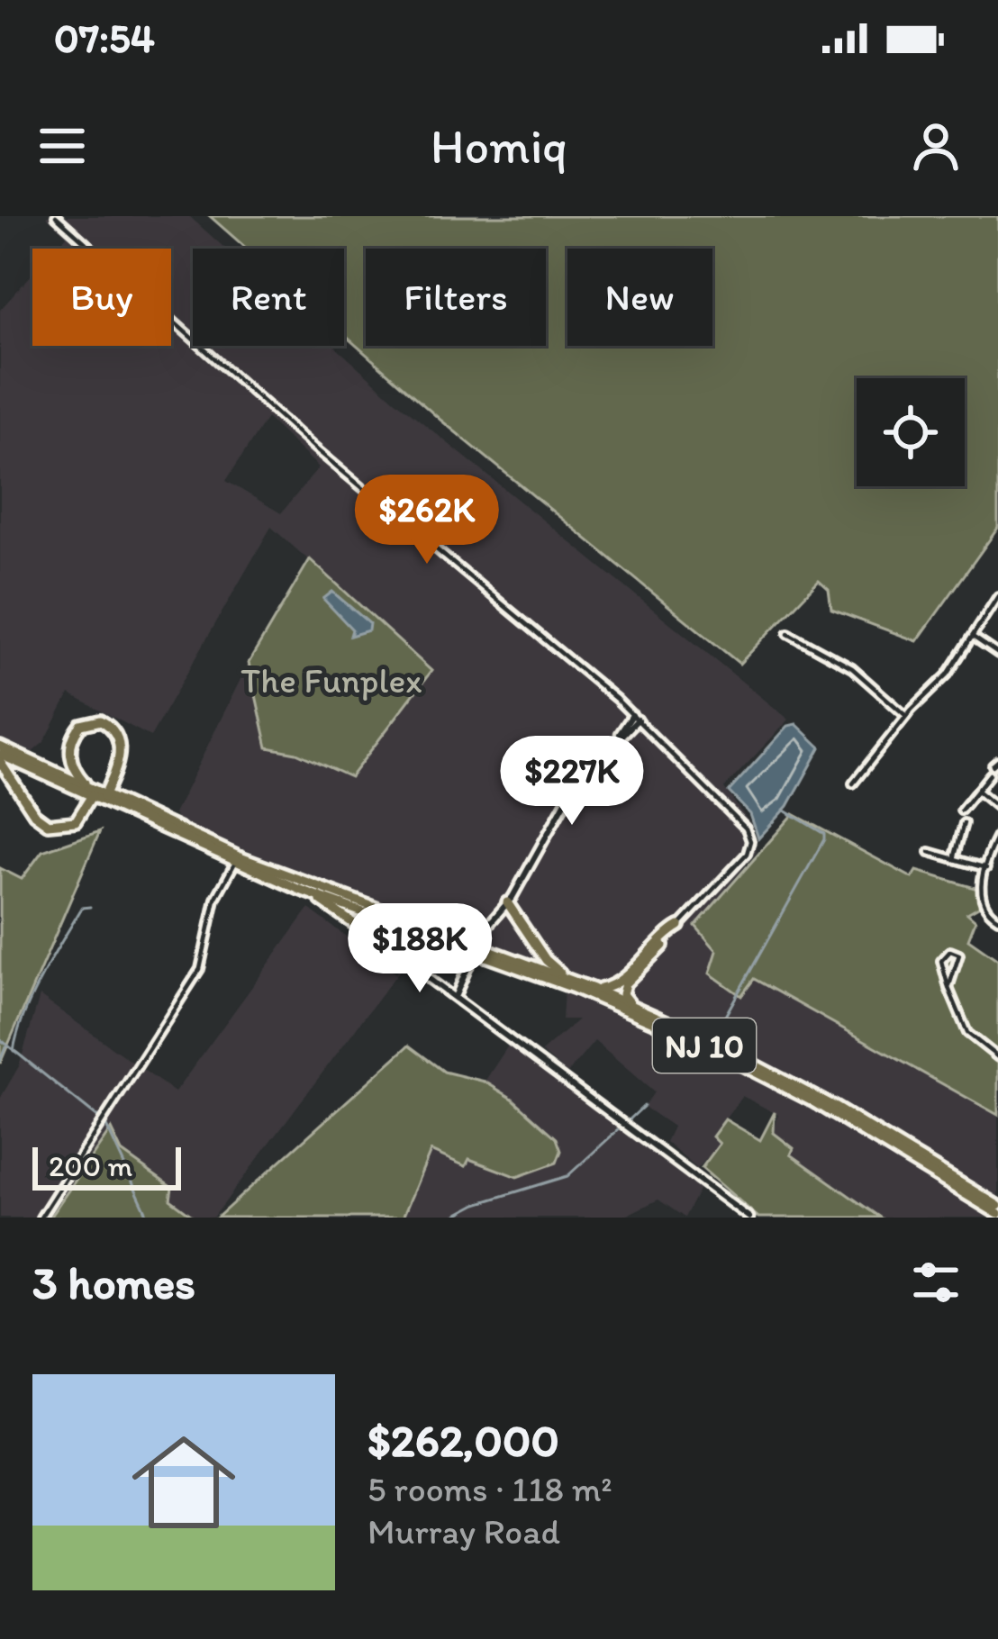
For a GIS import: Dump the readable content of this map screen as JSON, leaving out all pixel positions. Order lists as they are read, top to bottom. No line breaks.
{"streets":{"main road":["NJ 10"]},"parks":["The Funplex"],"scale_bar":"200 m","page":{"status":"07:54","header":"Homiq","chip":["Buy","Rent","Filters","New"],"price":["$262K","$227K","$188K"],"scale":"200 m","heading":"3 homes","list":[{"name":"$262,000","note":"5 rooms · 118 m² · Murray Road"}]}}
